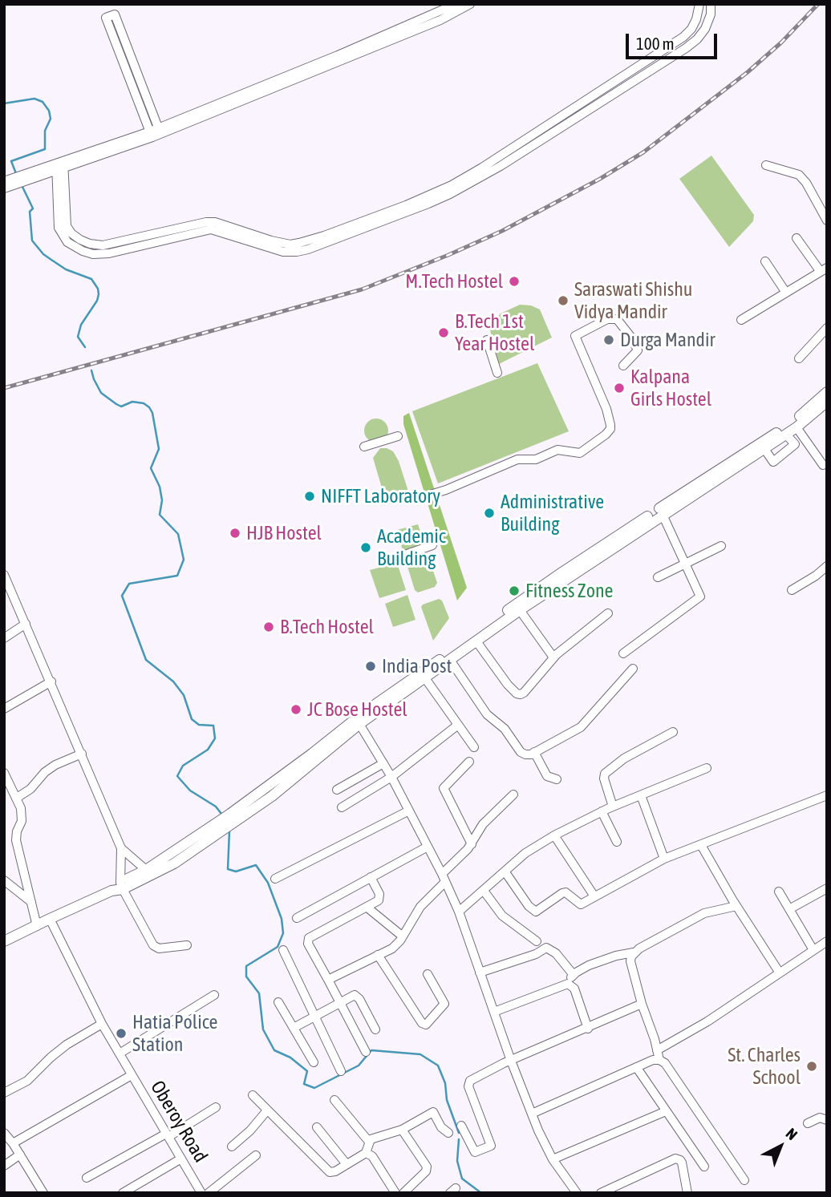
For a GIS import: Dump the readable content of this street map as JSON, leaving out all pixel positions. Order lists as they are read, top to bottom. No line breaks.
{"streets":{"street":["Oberoy Road"]},"places":["M.Tech Hostel","Saraswati Shishu Vidya Mandir","B.Tech 1st Year Hostel","Durga Mandir","Kalpana Girls Hostel","NIFFT Laboratory","Administrative Building","HJB Hostel","Academic Building","Fitness Zone","B.Tech Hostel","India Post","JC Bose Hostel","Hatia Police Station","St. Charles School"],"scale_bar":"100 m","north":"top right"}
